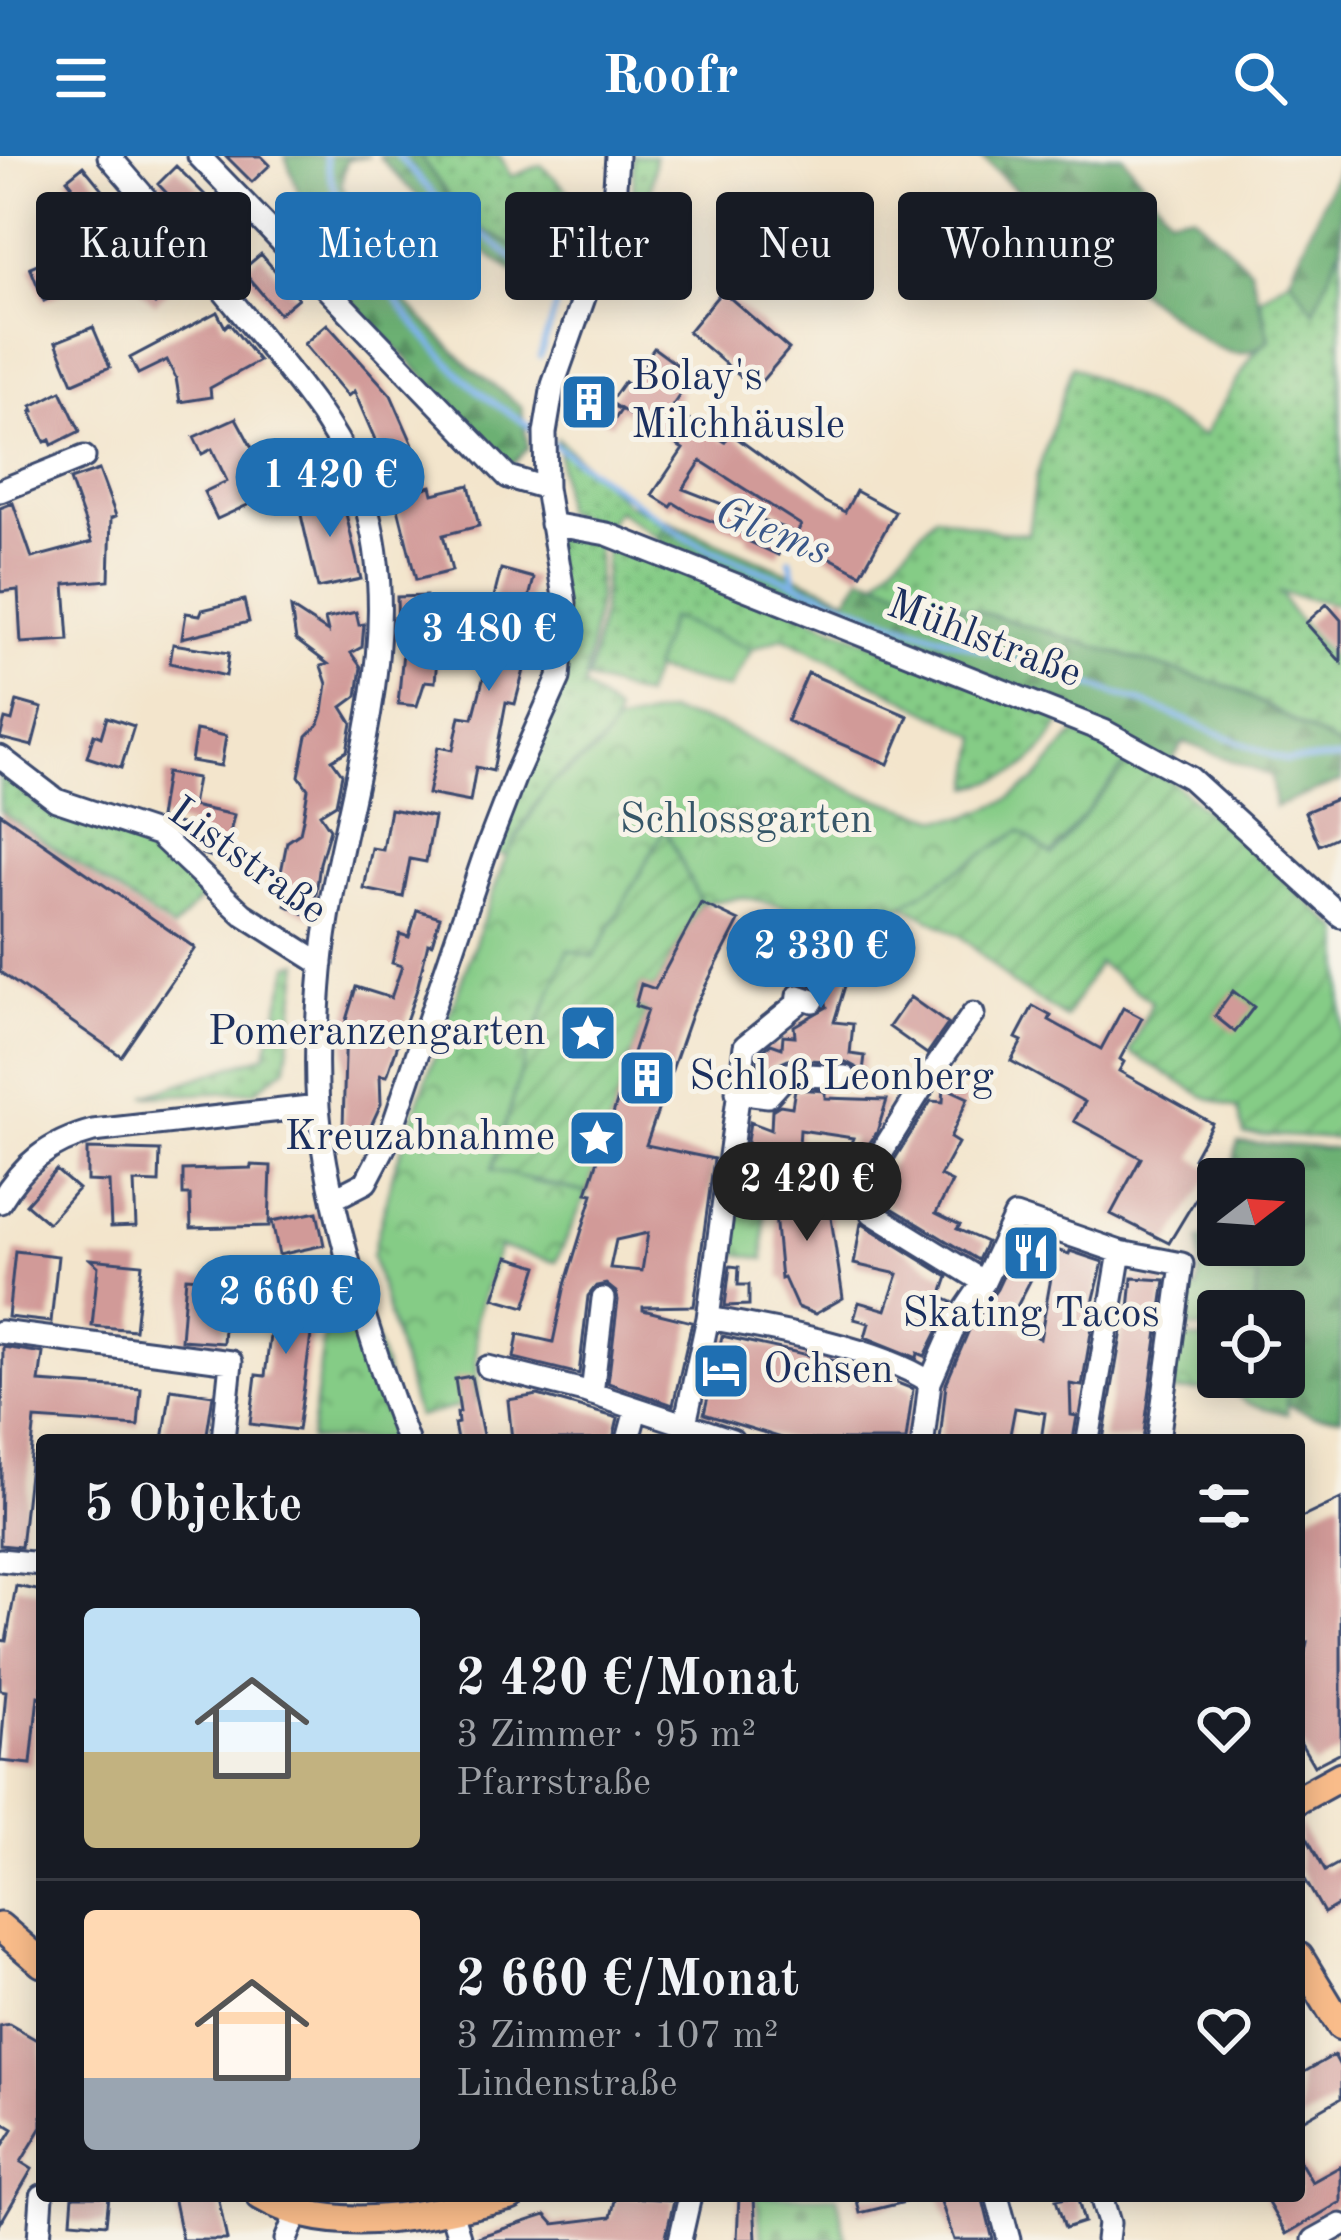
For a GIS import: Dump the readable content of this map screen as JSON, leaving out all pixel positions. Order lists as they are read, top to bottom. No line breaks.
{"streets":{"street":["Mühlstraße","Liststraße"]},"water":["Glems"],"parks":["Schlossgarten"],"places":{"building":["Bolay's Milchhäusle","Schloß Leonberg"],"place":["Pomeranzengarten","Kreuzabnahme"],"restaurant":["Skating Tacos"],"hotel":["Ochsen"]},"north":"right","page":{"header":"Roofr","chip":["Kaufen","Mieten","Filter","Neu","Wohnung"],"price":["1 420 €","3 480 €","2 330 €","2 420 €","2 660 €"],"heading":"5 Objekte","list":[{"name":"2 420 €/Monat","note":"3 Zimmer · 95 m² · Pfarrstraße"},{"name":"2 660 €/Monat","note":"3 Zimmer · 107 m² · Lindenstraße"}]}}
